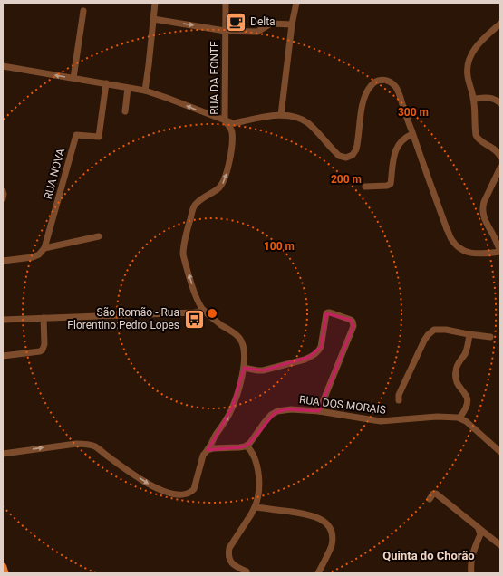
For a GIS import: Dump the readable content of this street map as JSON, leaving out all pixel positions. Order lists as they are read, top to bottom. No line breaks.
{"streets":{"street":["RUA DA FONTE","RUA NOVA","RUA DOS MORAIS"]},"districts":["Quinta do Chorão"],"places":{"cafe":["Delta"],"bus stop":["São Romão - Rua Florentino Pedro Lopes"]},"rings":["300 m","200 m","100 m"]}
